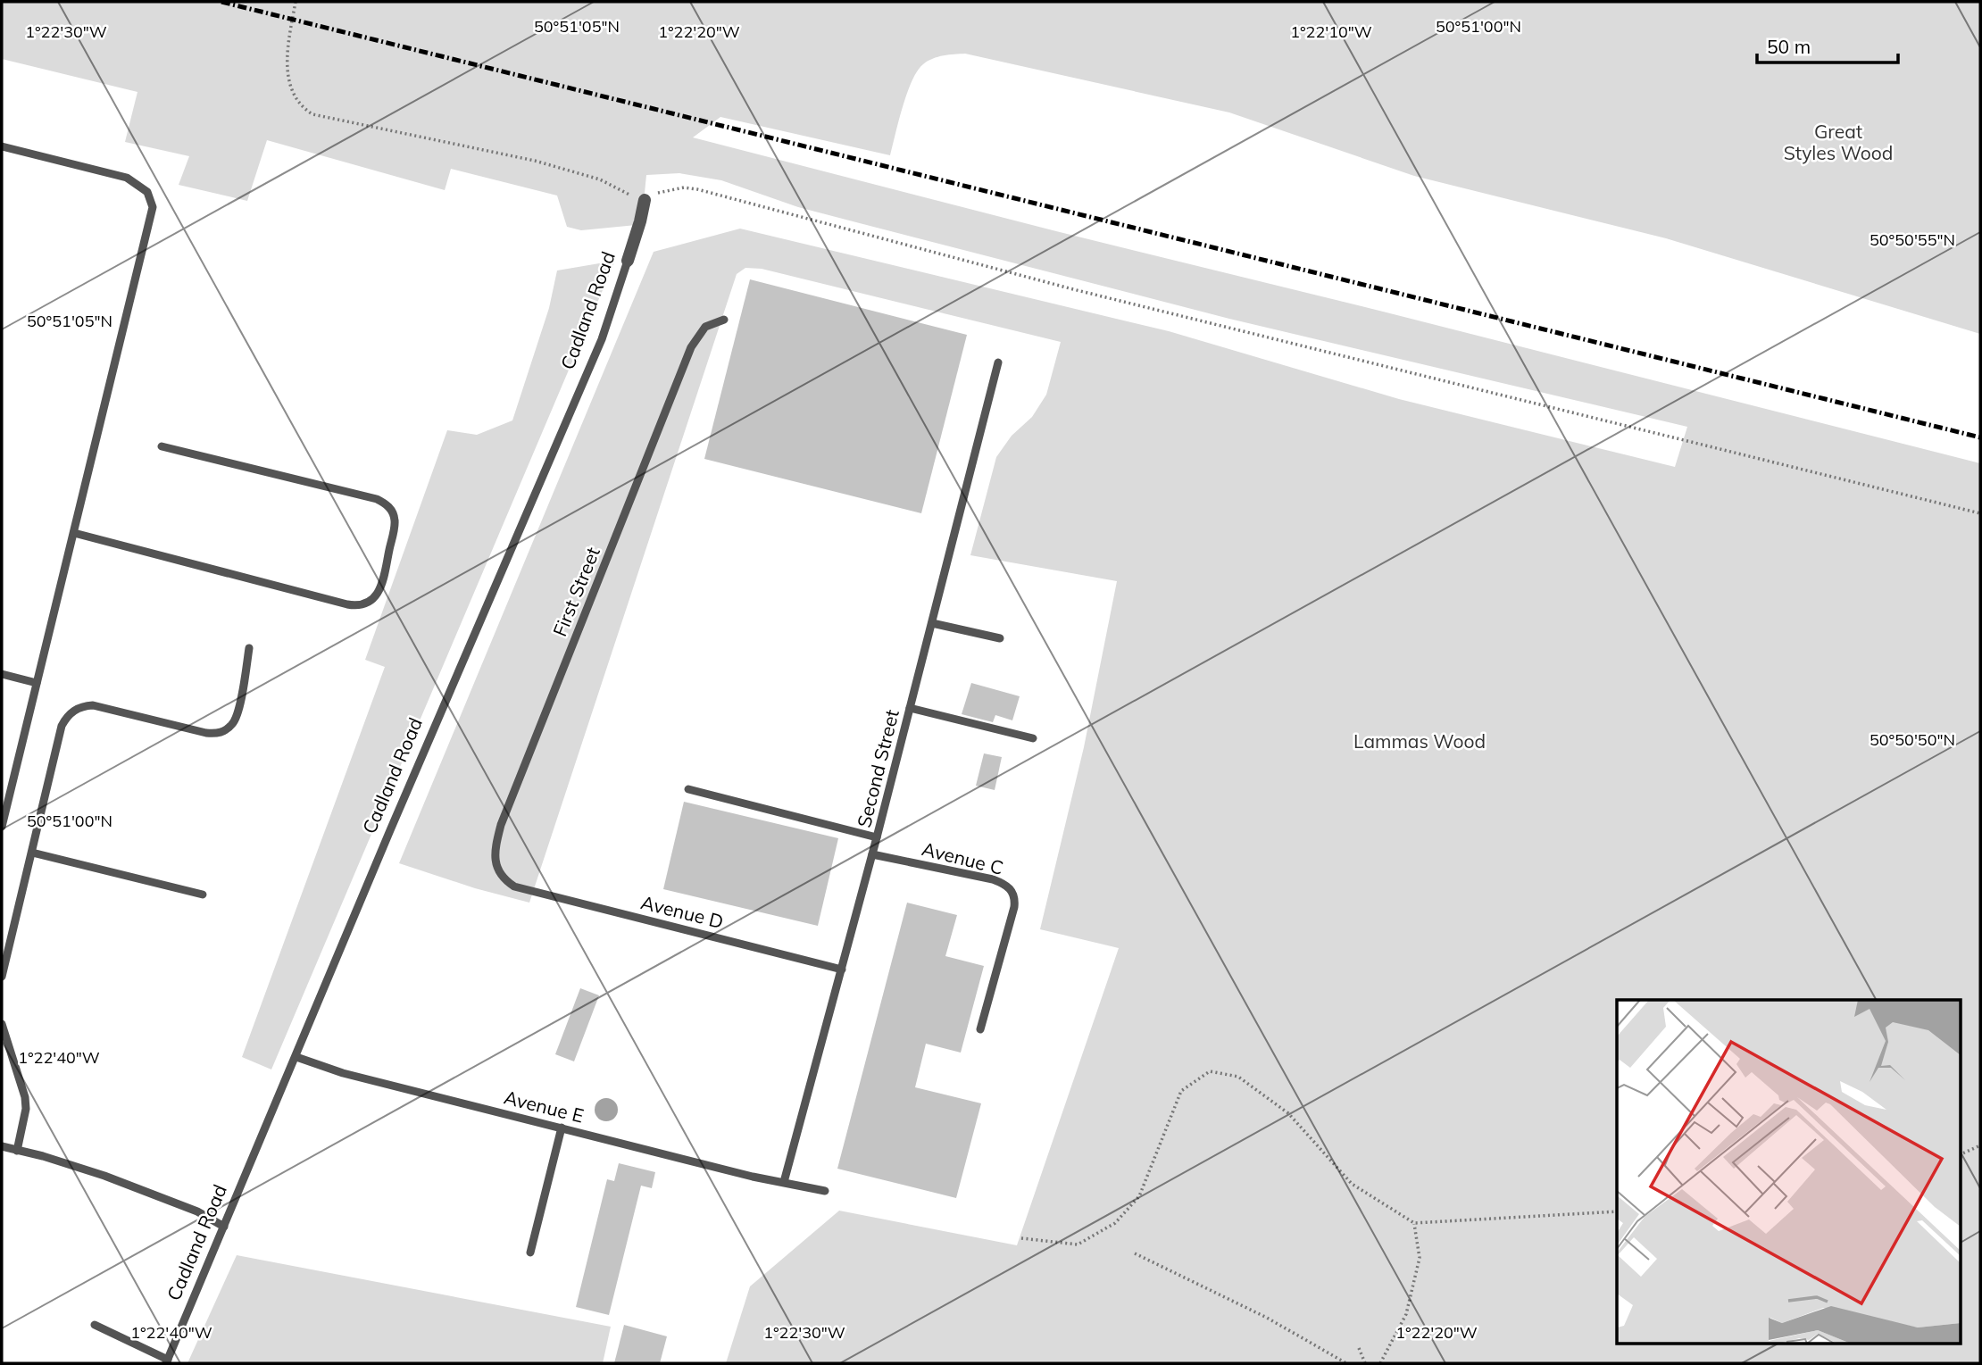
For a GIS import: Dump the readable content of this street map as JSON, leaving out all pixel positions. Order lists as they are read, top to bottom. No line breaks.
{"streets":{"street":["Cadland Road"],"lane":["First Street","Second Street","Avenue C","Avenue D","Avenue E"]},"crossings":[["Cadland Road","Avenue E"],["First Street","Avenue D"],["Second Street","Avenue C"],["Second Street","Avenue D"],["Second Street","Avenue E"]],"parks":["Great Styles Wood","Lammas Wood"],"scale_bar":"50 m","coordinates":["50°51'05\"N","50°51'00\"N","1°22'30\"W","1°22'20\"W","1°22'10\"W","50°50'55\"N","50°50'50\"N","1°22'40\"W"]}
